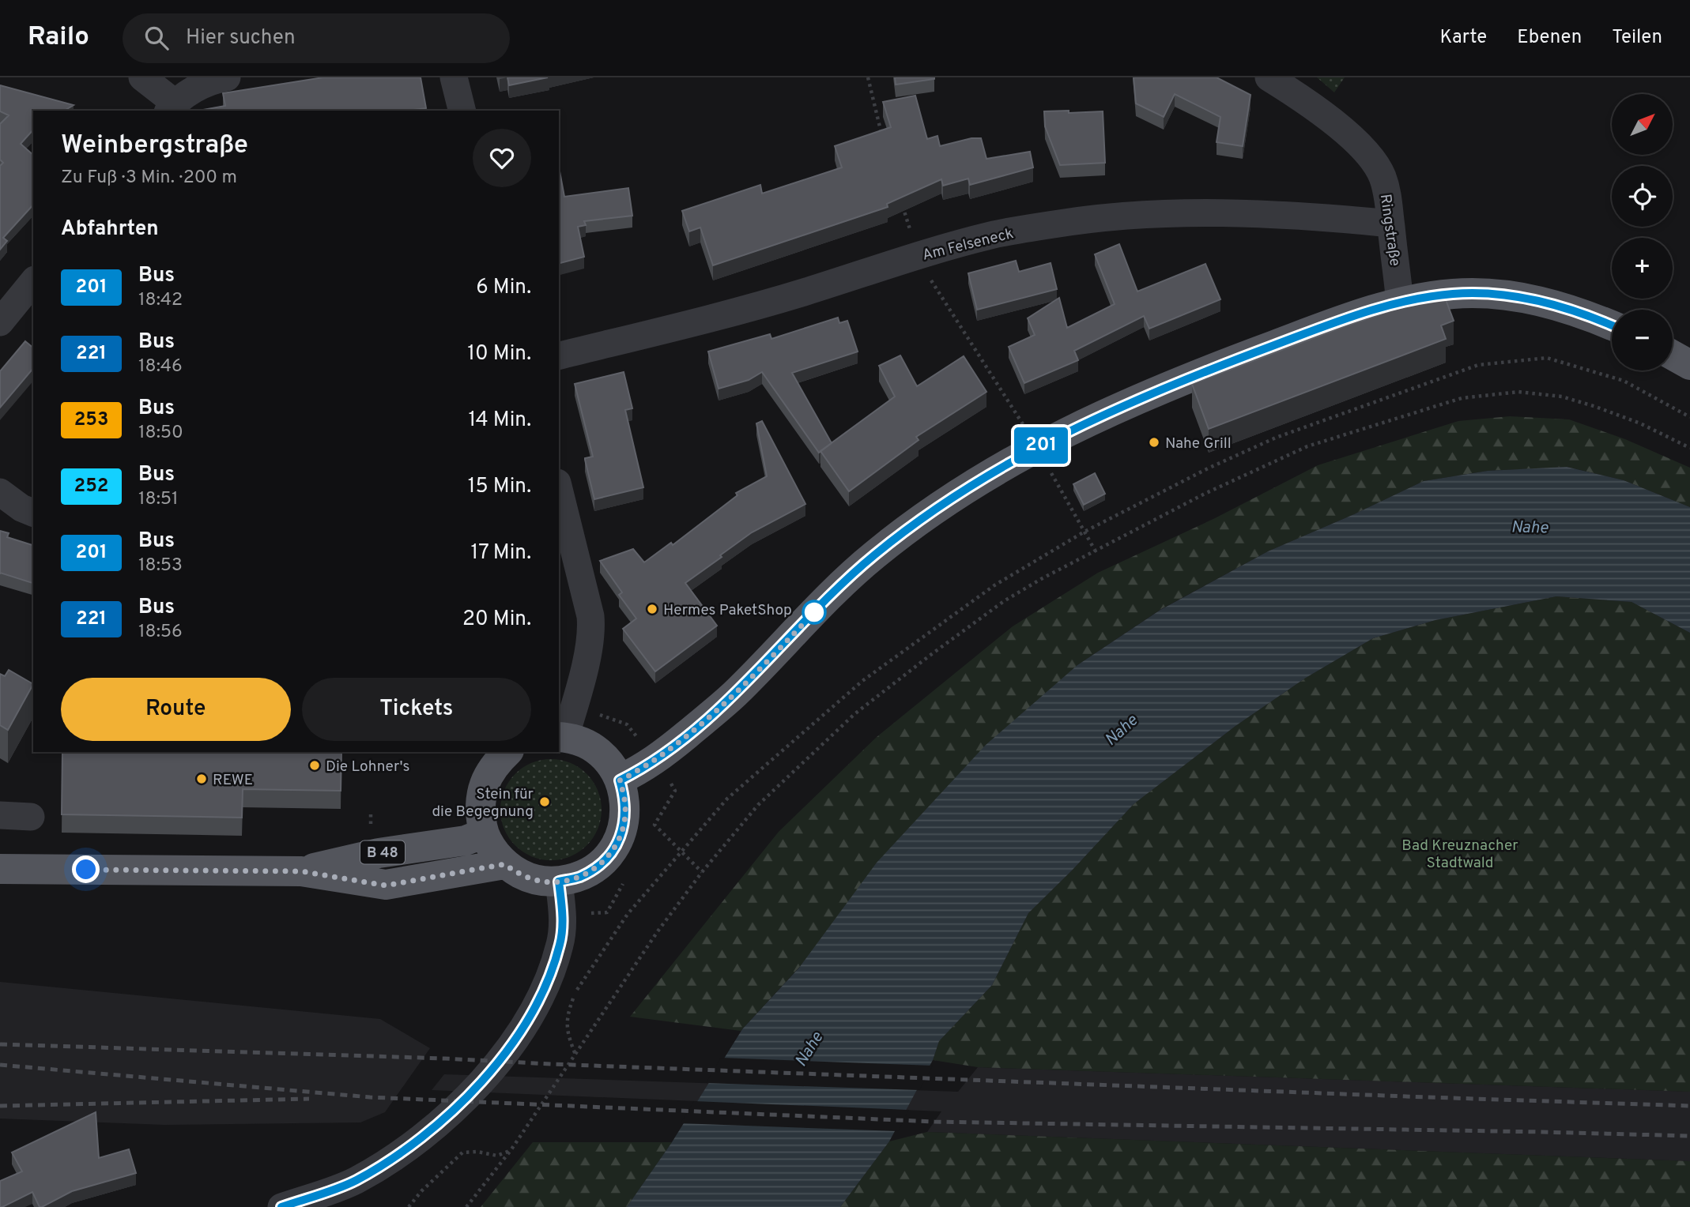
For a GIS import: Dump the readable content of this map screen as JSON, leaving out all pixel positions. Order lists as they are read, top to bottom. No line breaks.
{"streets":{"main road":["B 48"],"street":["Ringstraße","Am Felseneck"]},"crossings":[["Ringstraße","Am Felseneck"]],"water":["Nahe"],"parks":["Bad Kreuznacher Stadtwald"],"places":["Nahe Grill","Hermes PaketShop","Die Lohner's","REWE","Stein für die Begegnung"],"lines":["bus line 201"],"north":"top right","page":{"header":"Railo","search":"Hier suchen","nav":["Karte","Ebenen","Teilen"],"on_map":"201","map_buttons":["+","−"],"heading":[["Weinbergstraße","Zu Fuß · 3 Min. · 200 m"],"Abfahrten"],"list":[{"mark":"201","name":"Bus","note":"18:42","value":"6 Min."},{"mark":"221","name":"Bus","note":"18:46","value":"10 Min."},{"mark":"253","name":"Bus","note":"18:50","value":"14 Min."},{"mark":"252","name":"Bus","note":"18:51","value":"15 Min."},{"mark":"201","name":"Bus","note":"18:53","value":"17 Min."},{"mark":"221","name":"Bus","note":"18:56","value":"20 Min."}],"buttons":["Route","Tickets"]}}
